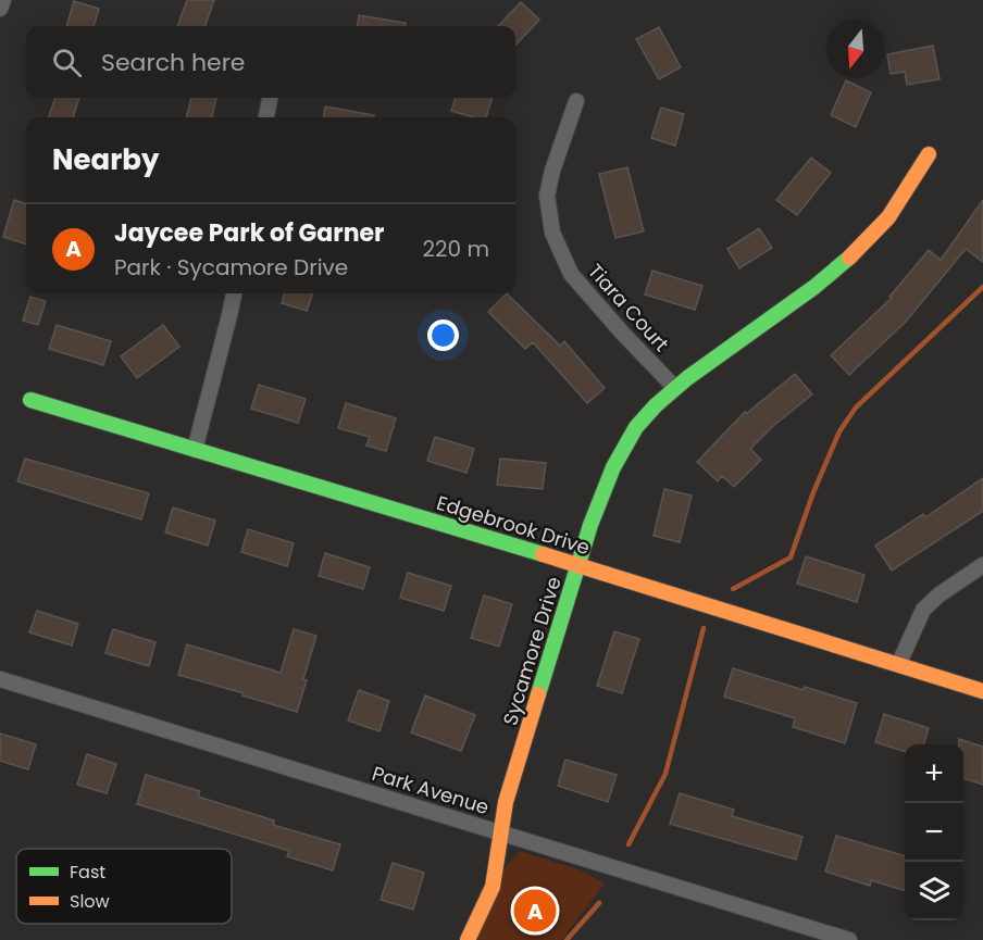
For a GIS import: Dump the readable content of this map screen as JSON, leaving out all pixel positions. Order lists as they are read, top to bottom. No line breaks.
{"streets":{"street":["Tiara Court","Edgebrook Drive","Sycamore Drive","Park Avenue"]},"crossings":[["Tiara Court","Sycamore Drive"],["Edgebrook Drive","Sycamore Drive"],["Sycamore Drive","Park Avenue"]],"legend":["Fast","Slow"],"north":"bottom","page":{"search":"Search here","heading":"Nearby","list":[{"mark":"A","name":"Jaycee Park of Garner","note":"Park · Sycamore Drive","value":"220 m"}],"map_buttons":["+","−"],"pins":"A"}}
